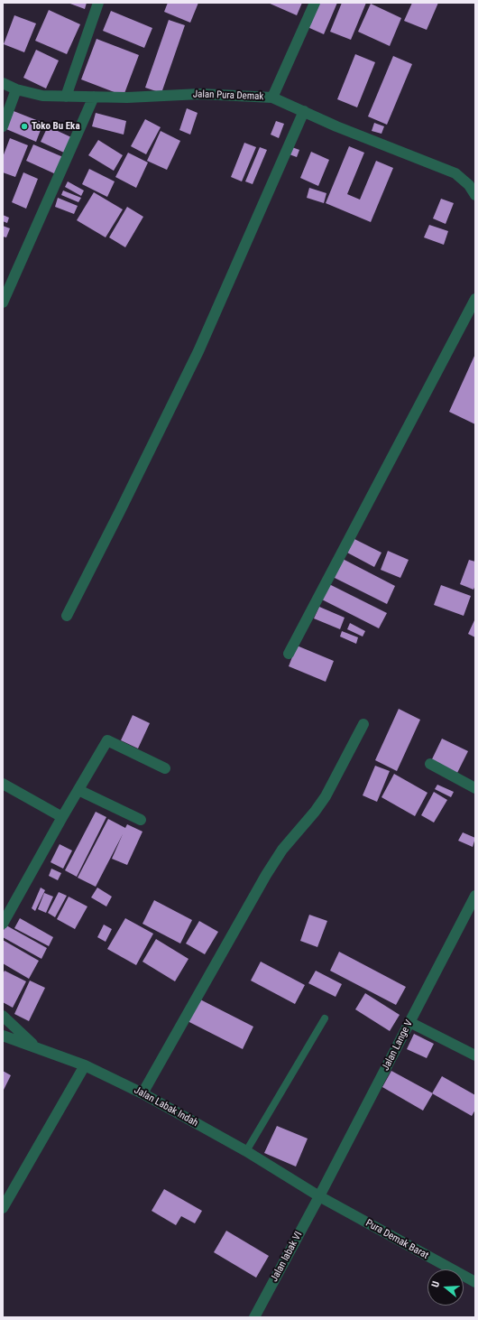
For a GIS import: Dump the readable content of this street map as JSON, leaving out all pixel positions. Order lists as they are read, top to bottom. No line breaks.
{"streets":{"street":["Jalan Pura Demak","Jalan Lange V","Jalan Labak Indah","Pura Demak Barat","Jalan labak VI"]},"crossings":[["Jalan Lange V","Jalan Labak Indah"],["Jalan Lange V","Pura Demak Barat"],["Jalan Lange V","Jalan labak VI"],["Jalan Labak Indah","Pura Demak Barat"],["Jalan Labak Indah","Jalan labak VI"],["Pura Demak Barat","Jalan labak VI"]],"places":["Toko Bu Eka"],"north":"left"}
